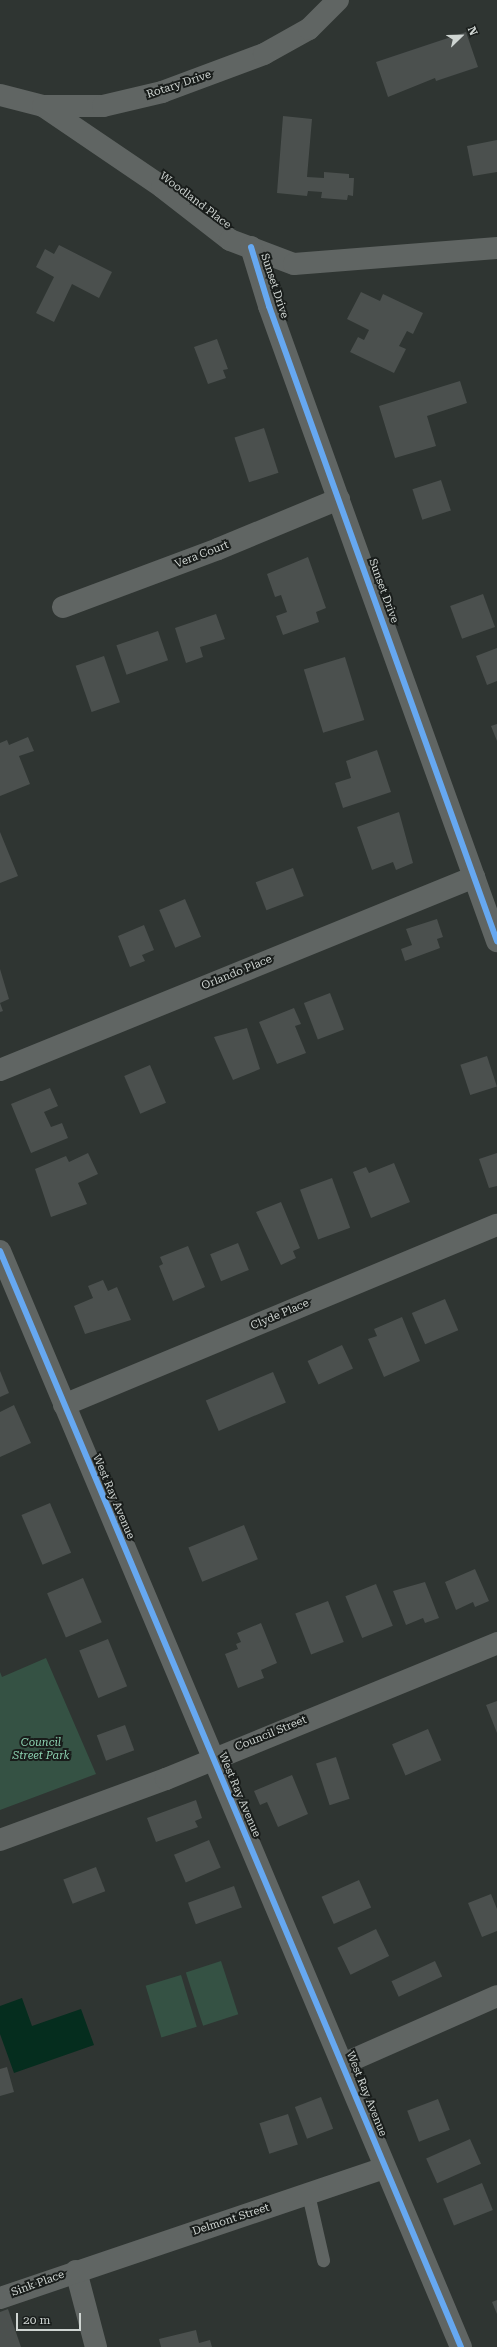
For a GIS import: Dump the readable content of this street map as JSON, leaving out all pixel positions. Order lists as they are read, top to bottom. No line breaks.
{"streets":{"street":["Rotary Drive","Woodland Place","Sunset Drive","Vera Court","Orlando Place","Clyde Place","West Ray Avenue","Council Street","Delmont Street","Sink Place"]},"crossings":[["Rotary Drive","Woodland Place"],["Woodland Place","Sunset Drive"],["Sunset Drive","Vera Court"],["Sunset Drive","Orlando Place"],["Clyde Place","West Ray Avenue"],["West Ray Avenue","Council Street"],["West Ray Avenue","Delmont Street"],["Delmont Street","Sink Place"]],"parks":["Council Street Park"],"scale_bar":"20 m","north":"top right"}
